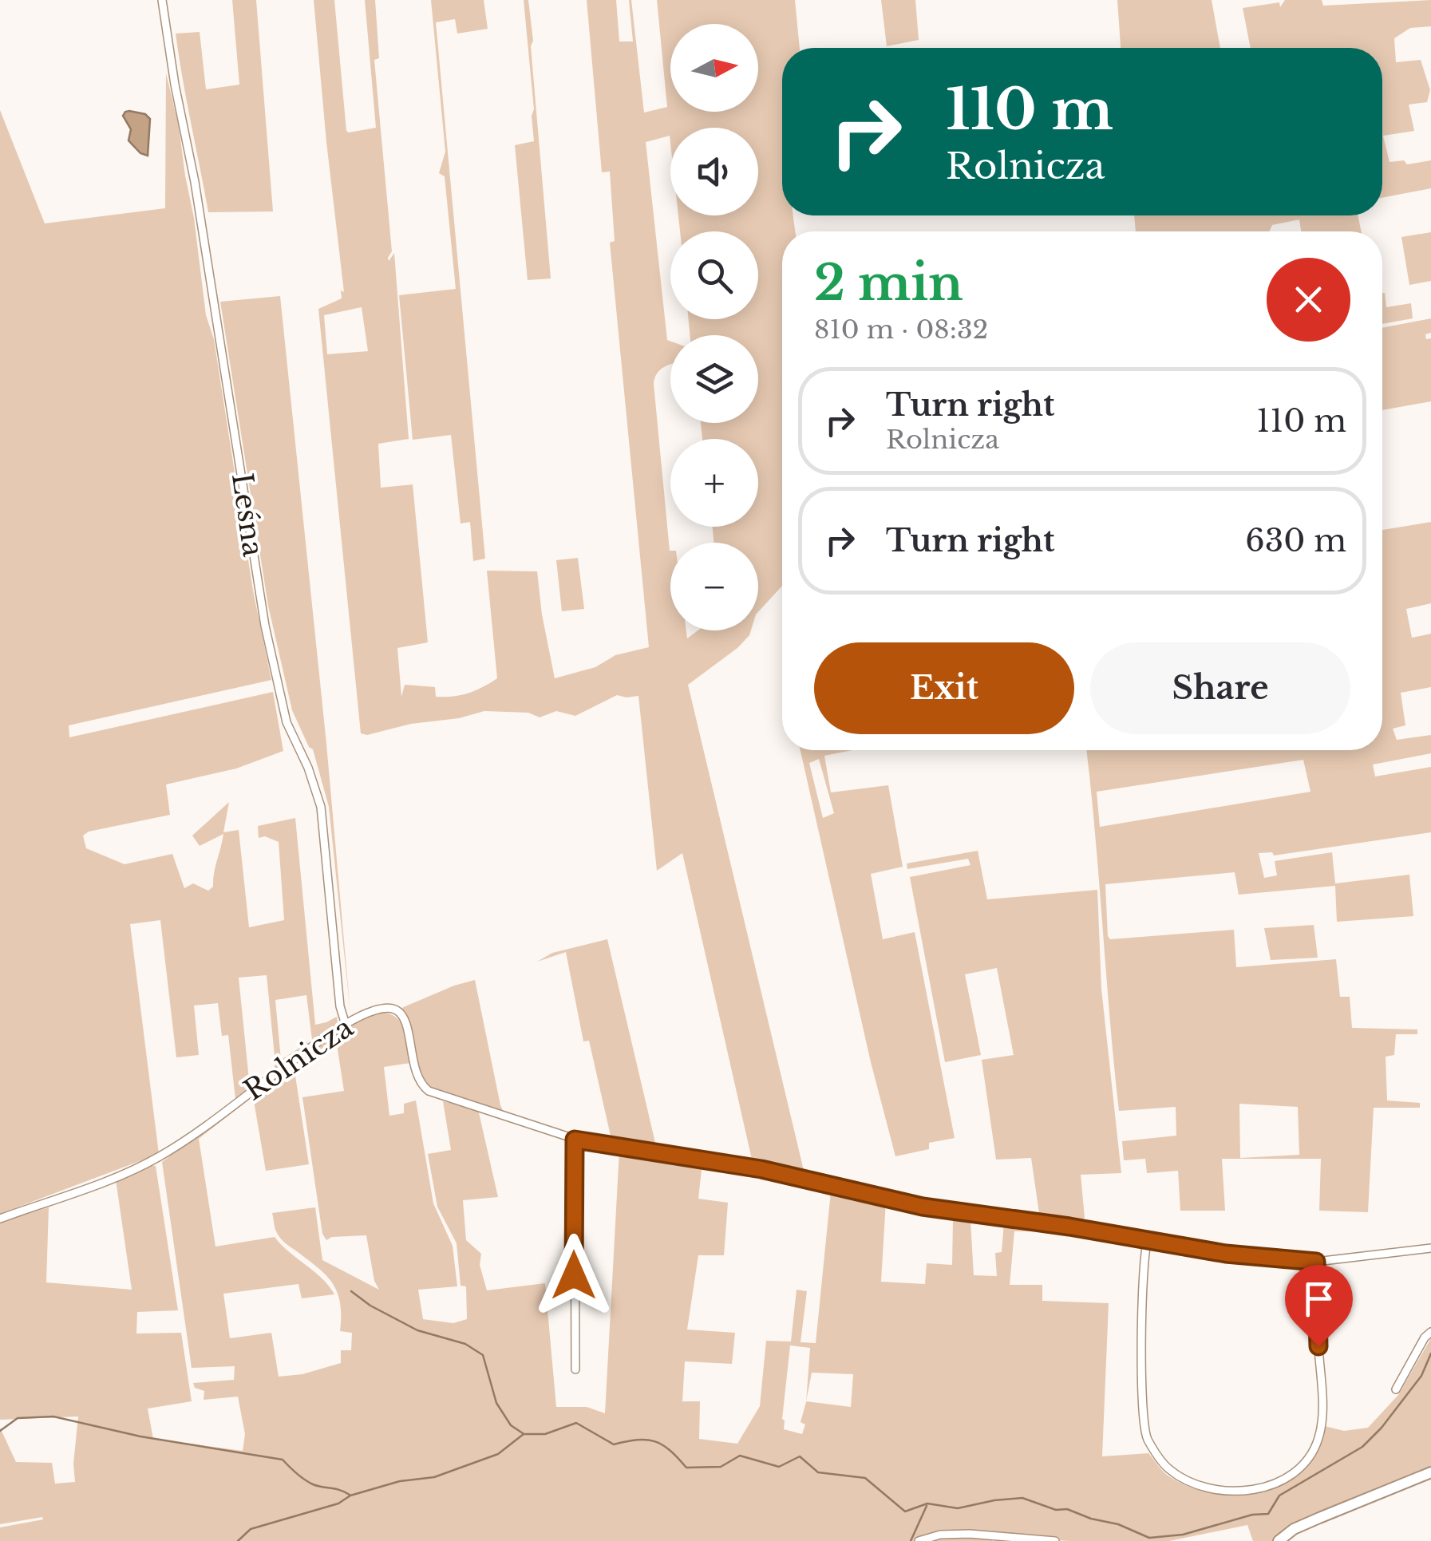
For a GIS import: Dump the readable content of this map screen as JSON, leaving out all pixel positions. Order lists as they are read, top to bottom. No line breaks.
{"streets":{"street":["Leśna","Rolnicza"]},"crossings":[["Leśna","Rolnicza"]],"north":"right","page":{"map_buttons":["+","−"],"turn":["110 m","Rolnicza"],"heading":["2 min","810 m · 08:32"],"list":[{"name":"Turn right","note":"Rolnicza","value":"110 m"},{"name":"Turn right","value":"630 m"}],"buttons":["Exit","Share"]}}
